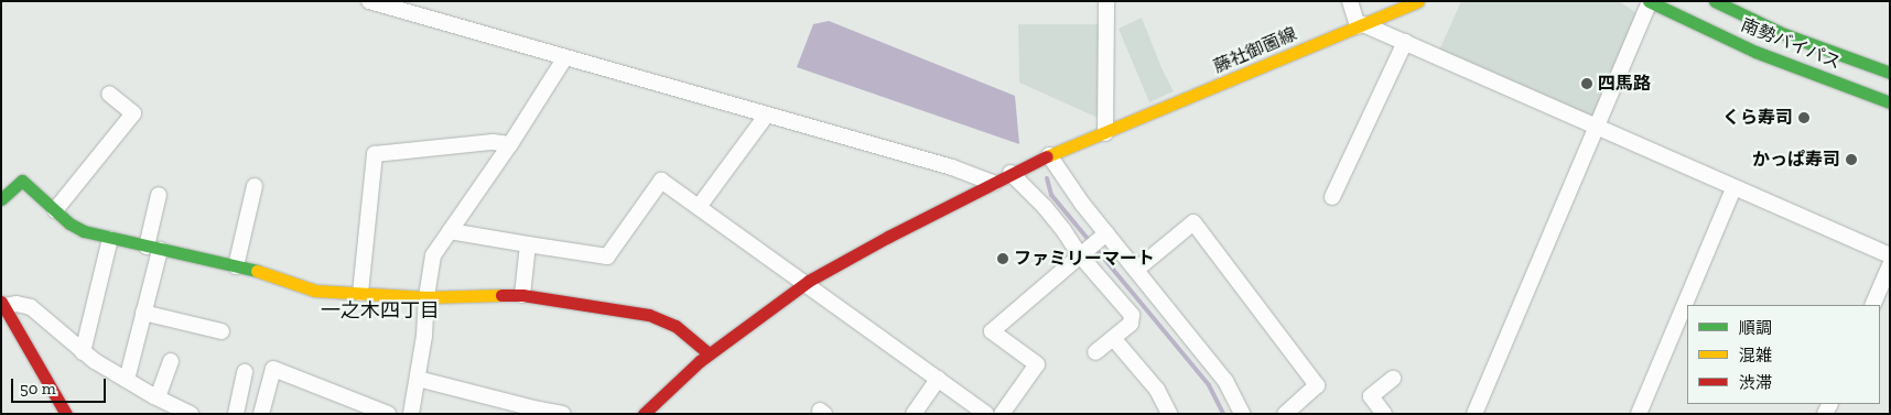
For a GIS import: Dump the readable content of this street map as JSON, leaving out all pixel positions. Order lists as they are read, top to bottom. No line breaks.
{"streets":{"main road":["南勢バイパス","藤社御薗線"]},"districts":["一之木四丁目"],"places":["四馬路","くら寿司","かっぱ寿司","ファミリーマート"],"legend":["順調","混雑","渋滞"],"scale_bar":"50 m"}
